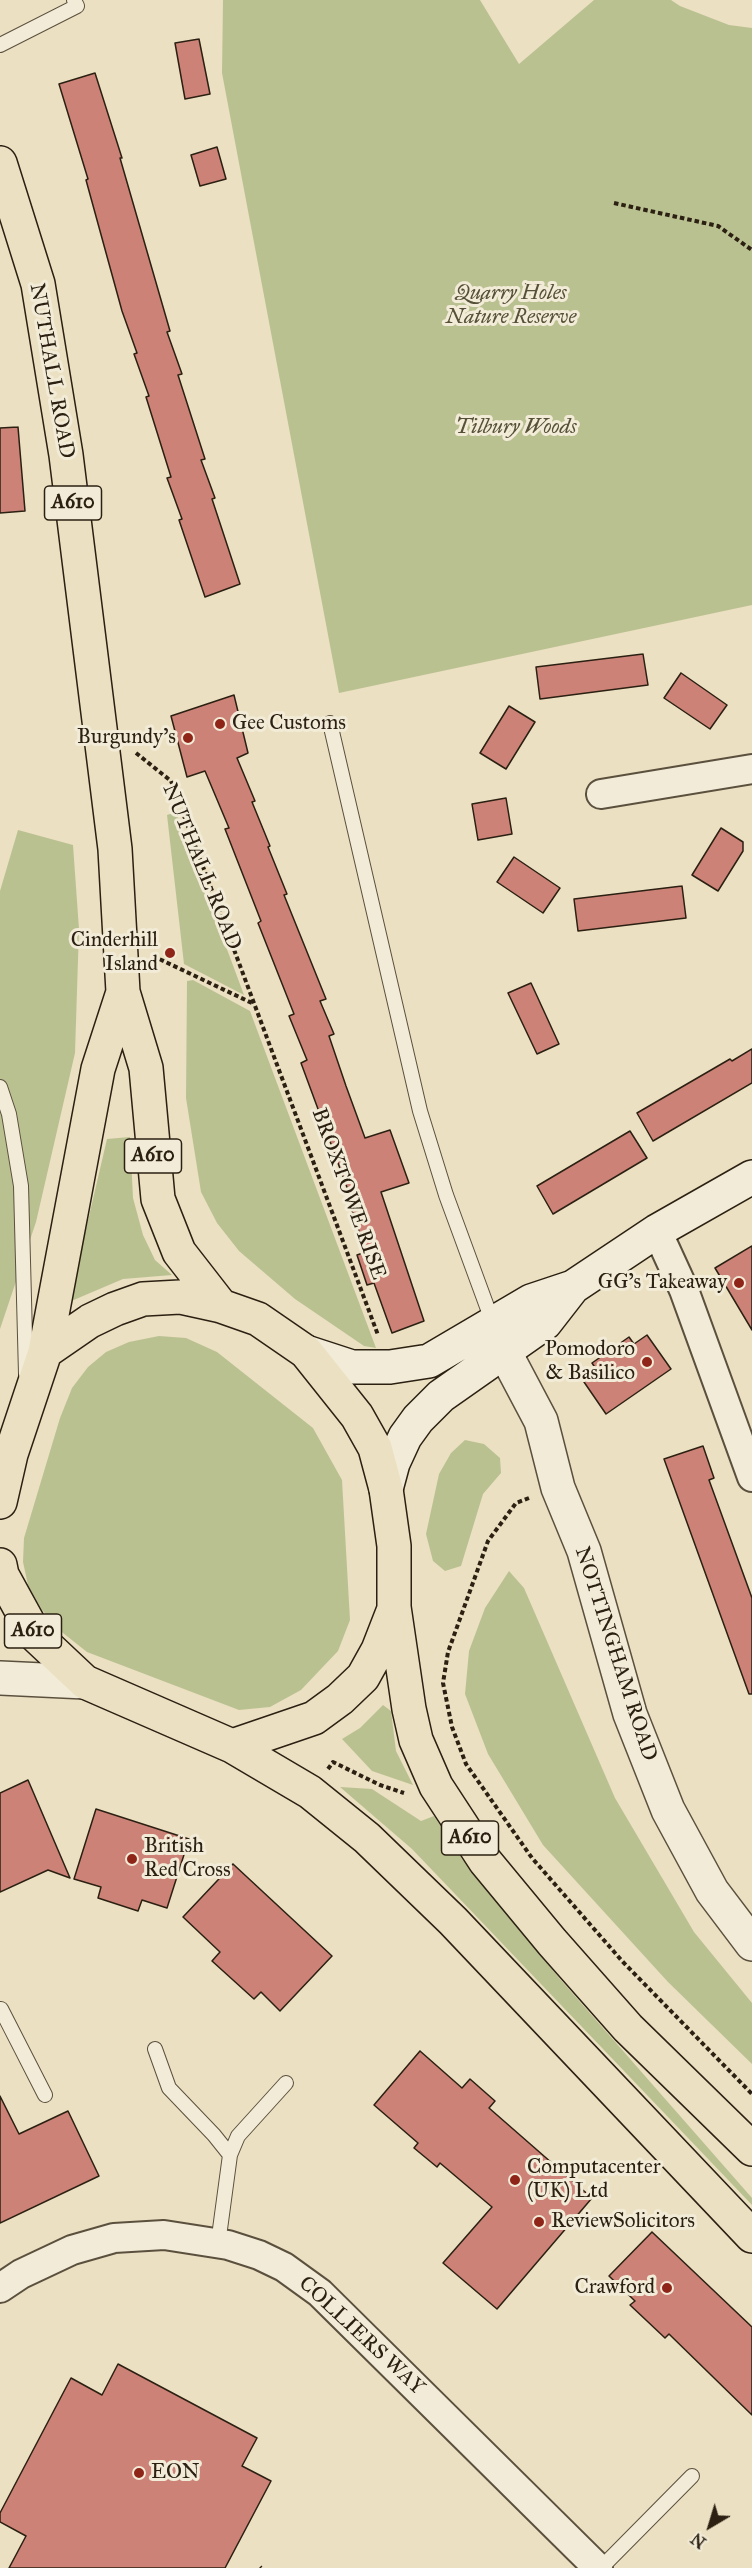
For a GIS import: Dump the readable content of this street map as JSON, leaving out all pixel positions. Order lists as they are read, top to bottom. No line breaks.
{"streets":{"highway":["NUTHALL ROAD","A610"],"street":["NOTTINGHAM ROAD","COLLIERS WAY"],"path":["BROXTOWE RISE"]},"crossings":[["NUTHALL ROAD","A610"],["NUTHALL ROAD","BROXTOWE RISE"]],"parks":["Quarry Holes Nature Reserve","Tilbury Woods"],"places":["Gee Customs","Burgundy's","Cinderhill Island","GG's Takeaway","Pomodoro & Basilico","British Red Cross","Computacenter (UK) Ltd","ReviewSolicitors","Crawford","EON"],"north":"bottom left"}
